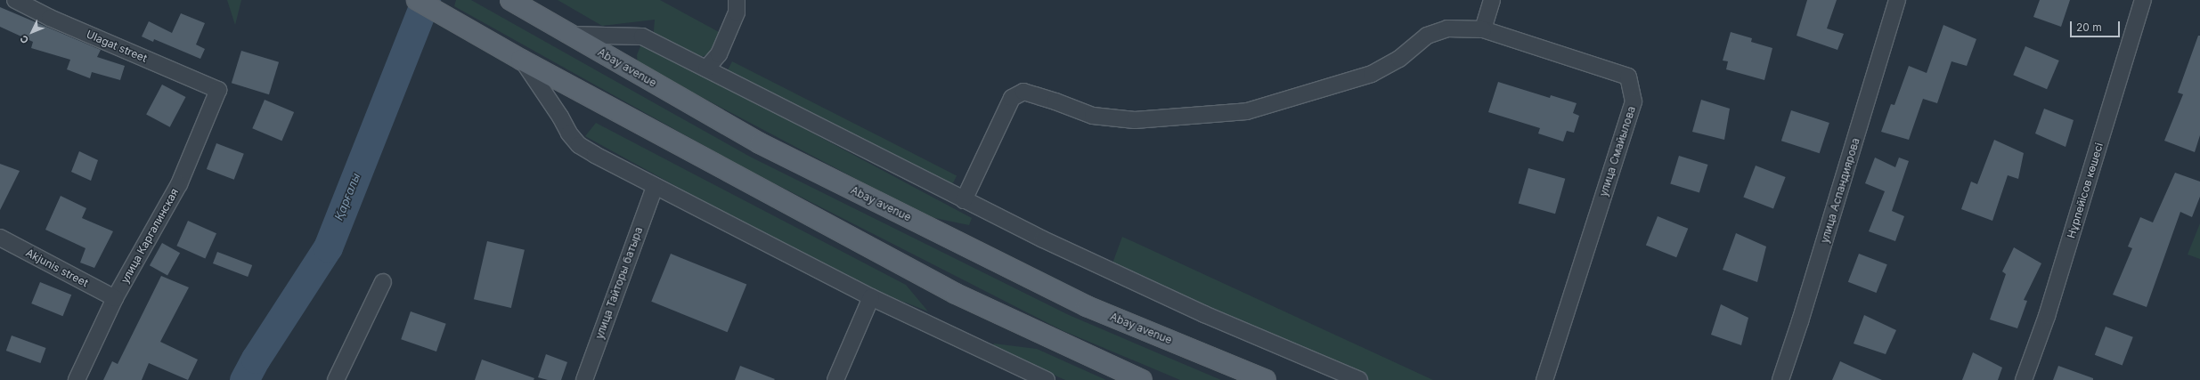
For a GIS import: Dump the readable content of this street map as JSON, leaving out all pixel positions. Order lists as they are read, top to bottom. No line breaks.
{"streets":{"main road":["Abay avenue"],"street":["Ulagat street","улица Смайылова","улица Аспандиярова","Нұрпейісов көшесі","улица Каргалинская","Akjunis street","улица Тайторы батыра"]},"crossings":[["Ulagat street","улица Каргалинская"],["улица Каргалинская","Akjunis street"]],"water":["Қарғалы"],"scale_bar":"20 m","north":"bottom left"}
